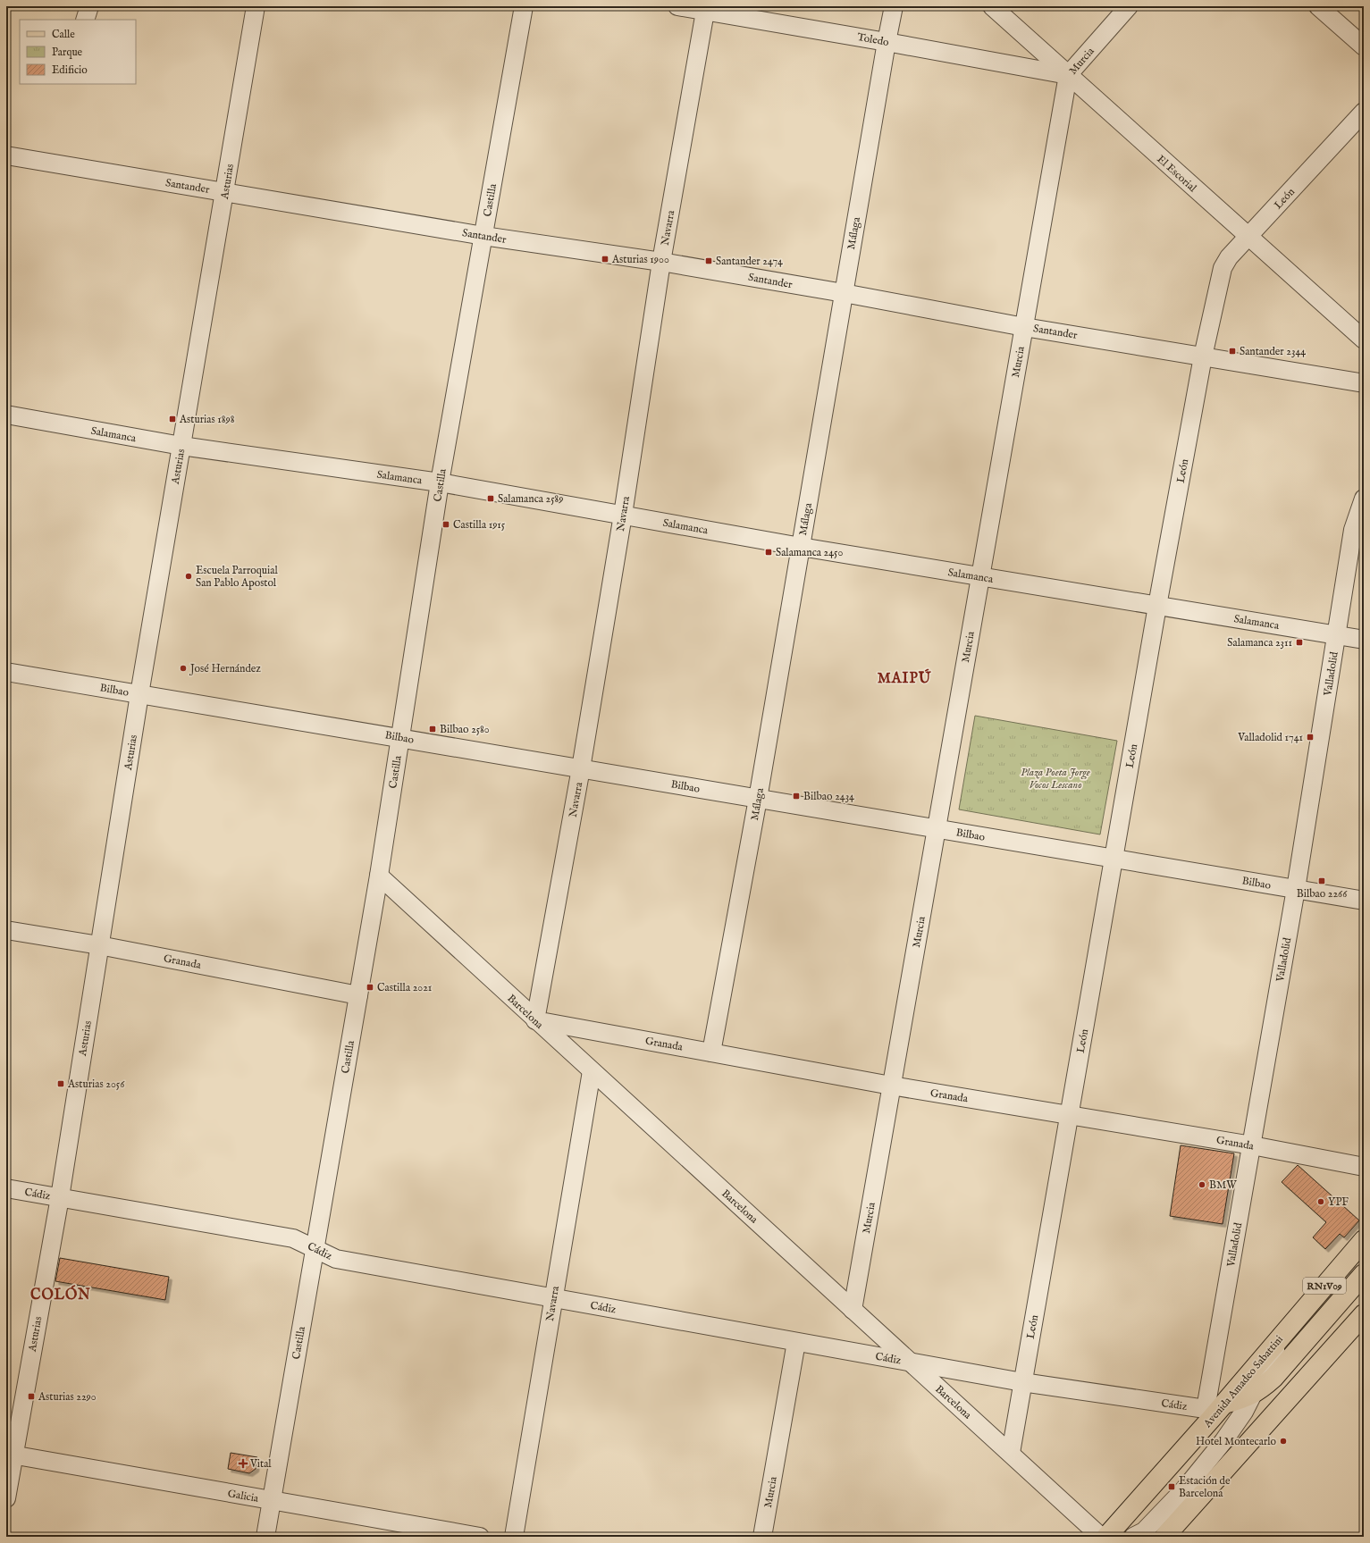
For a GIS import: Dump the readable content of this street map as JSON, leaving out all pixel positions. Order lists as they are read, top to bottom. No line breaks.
{"streets":{"main road":["RN1V09","Avenida Amadeo Sabattini"],"street":["Toledo","Murcia","El Escorial","Asturias","Santander","León","Castilla","Navarra","Málaga","Salamanca","Valladolid","Bilbao","Granada","Barcelona","Cádiz","Galicia"]},"crossings":[["Toledo","Murcia"],["Toledo","El Escorial"],["Toledo","Navarra"],["Toledo","Málaga"],["Murcia","El Escorial"],["Murcia","Santander"],["Murcia","Salamanca"],["Murcia","Bilbao"],["Murcia","Granada"],["Murcia","Barcelona"],["Murcia","Cádiz"],["El Escorial","León"],["Asturias","Santander"],["Asturias","Salamanca"],["Asturias","Bilbao"],["Asturias","Granada"],["Asturias","Cádiz"],["Asturias","Galicia"],["Santander","León"],["Santander","Castilla"],["Santander","Navarra"],["Santander","Málaga"],["León","Salamanca"],["León","Bilbao"],["León","Granada"],["León","Barcelona"],["León","Cádiz"],["Castilla","Salamanca"],["Castilla","Bilbao"],["Castilla","Granada"],["Castilla","Barcelona"],["Castilla","Cádiz"],["Castilla","Galicia"],["Navarra","Salamanca"],["Navarra","Bilbao"],["Navarra","Granada"],["Navarra","Barcelona"],["Navarra","Cádiz"],["Málaga","Salamanca"],["Málaga","Bilbao"],["Málaga","Granada"],["Salamanca","Valladolid"],["Valladolid","Bilbao"],["Valladolid","Granada"],["Valladolid","Cádiz"],["Valladolid","Avenida Amadeo Sabattini"],["Granada","Barcelona"],["Barcelona","Cádiz"],["Cádiz","Avenida Amadeo Sabattini"]],"districts":["MAIPÚ","COLÓN"],"parks":["Plaza Poeta Jorge Vocos Lescano"],"places":{"transit":["Asturias 1900","Santander 2474","Santander 2344","Asturias 1898","Salamanca 2589","Castilla 1915","Salamanca 2450","Salamanca 2311","Bilbao 2580","Valladolid 1741","Bilbao 2434","Bilbao 2266","Castilla 2021","Asturias 2056","Asturias 2290","Estación de Barcelona"],"other":["Escuela Parroquial San Pablo Apostol","José Hernández","BMW","YPF","Hotel Montecarlo"],"health":["Vital"]},"legend":["Calle","Parque","Edificio"]}
